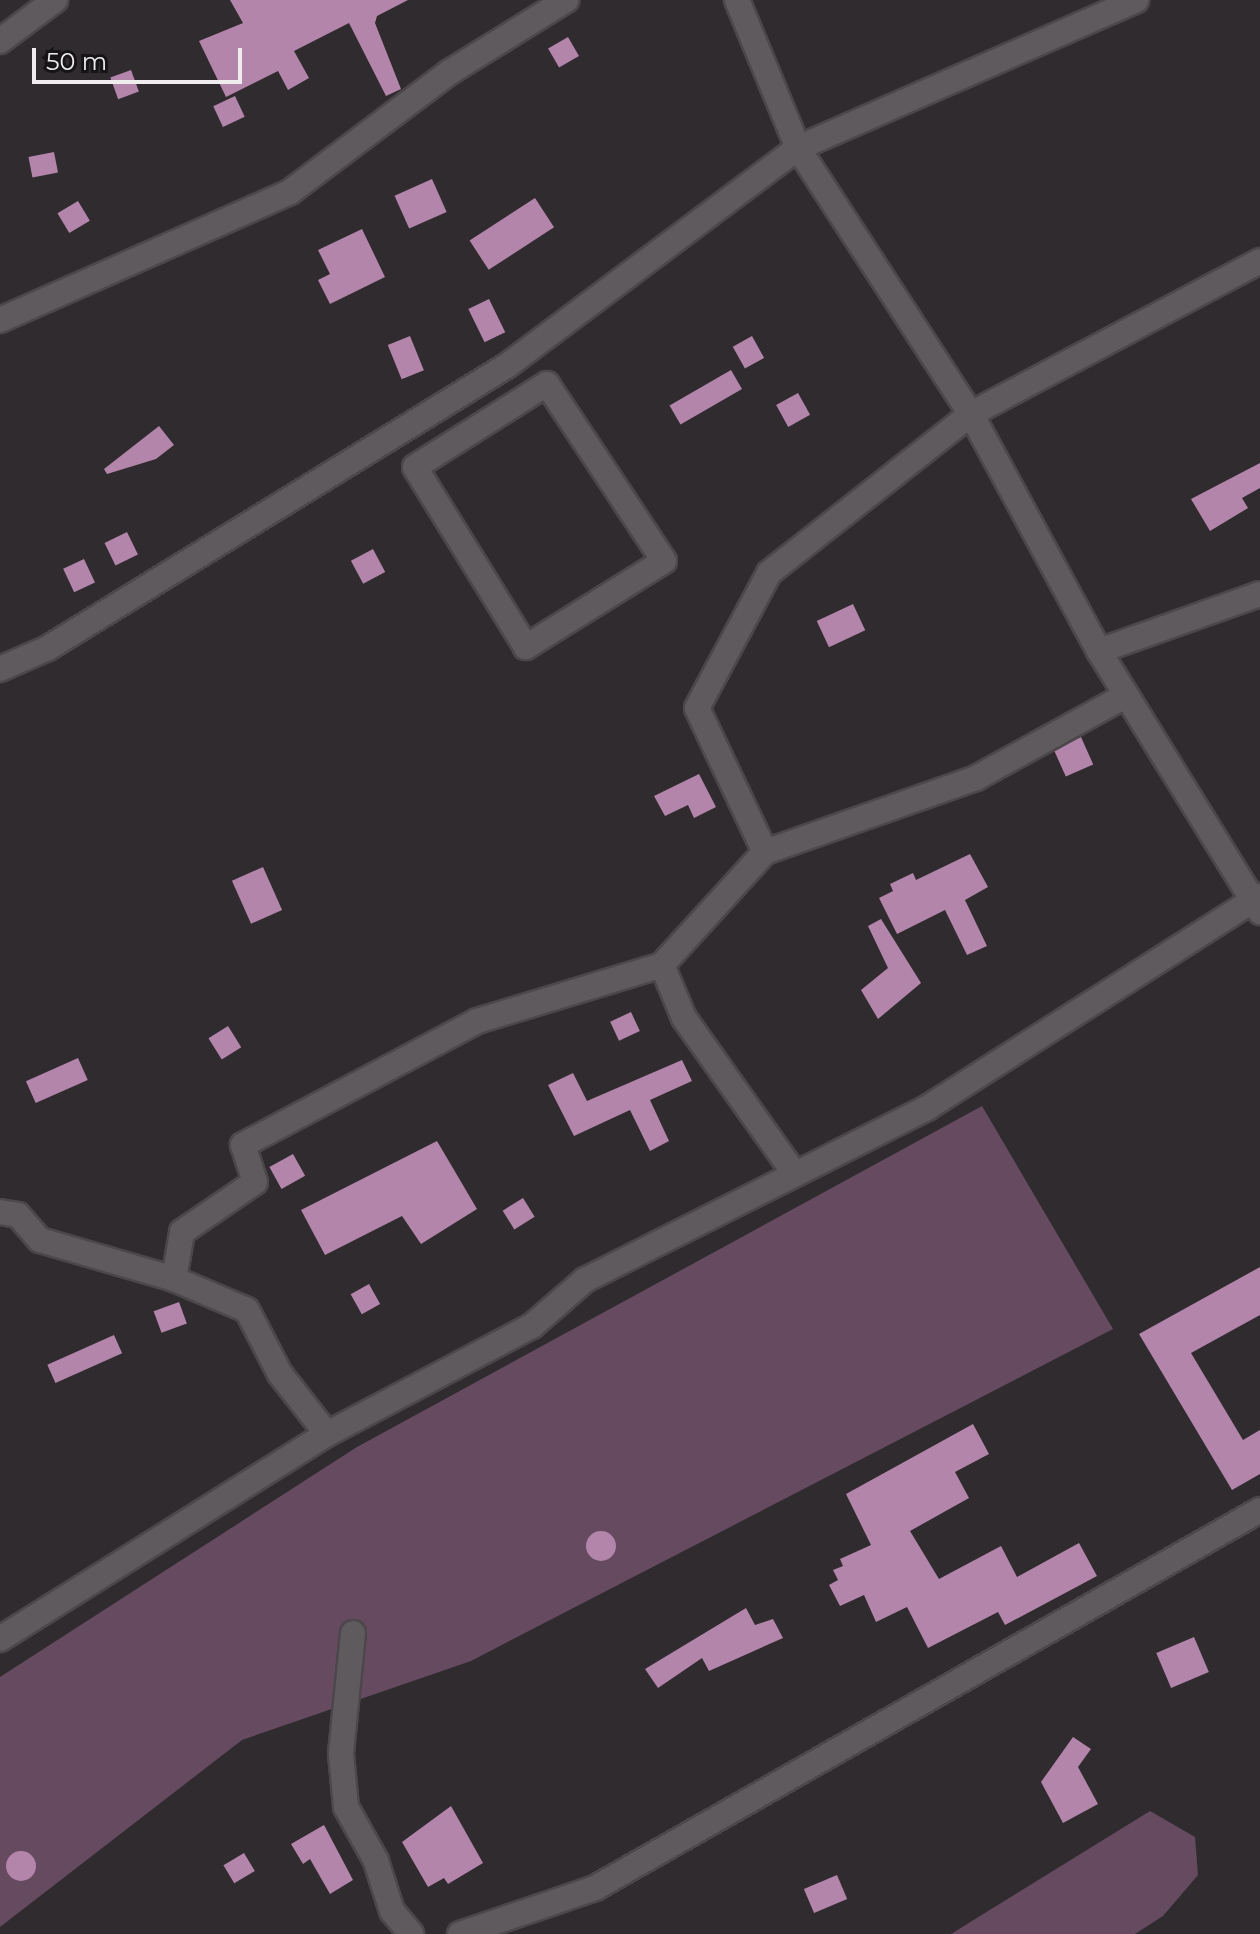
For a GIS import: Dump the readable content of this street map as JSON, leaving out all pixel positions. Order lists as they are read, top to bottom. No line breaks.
{"scale_bar":"50 m"}
